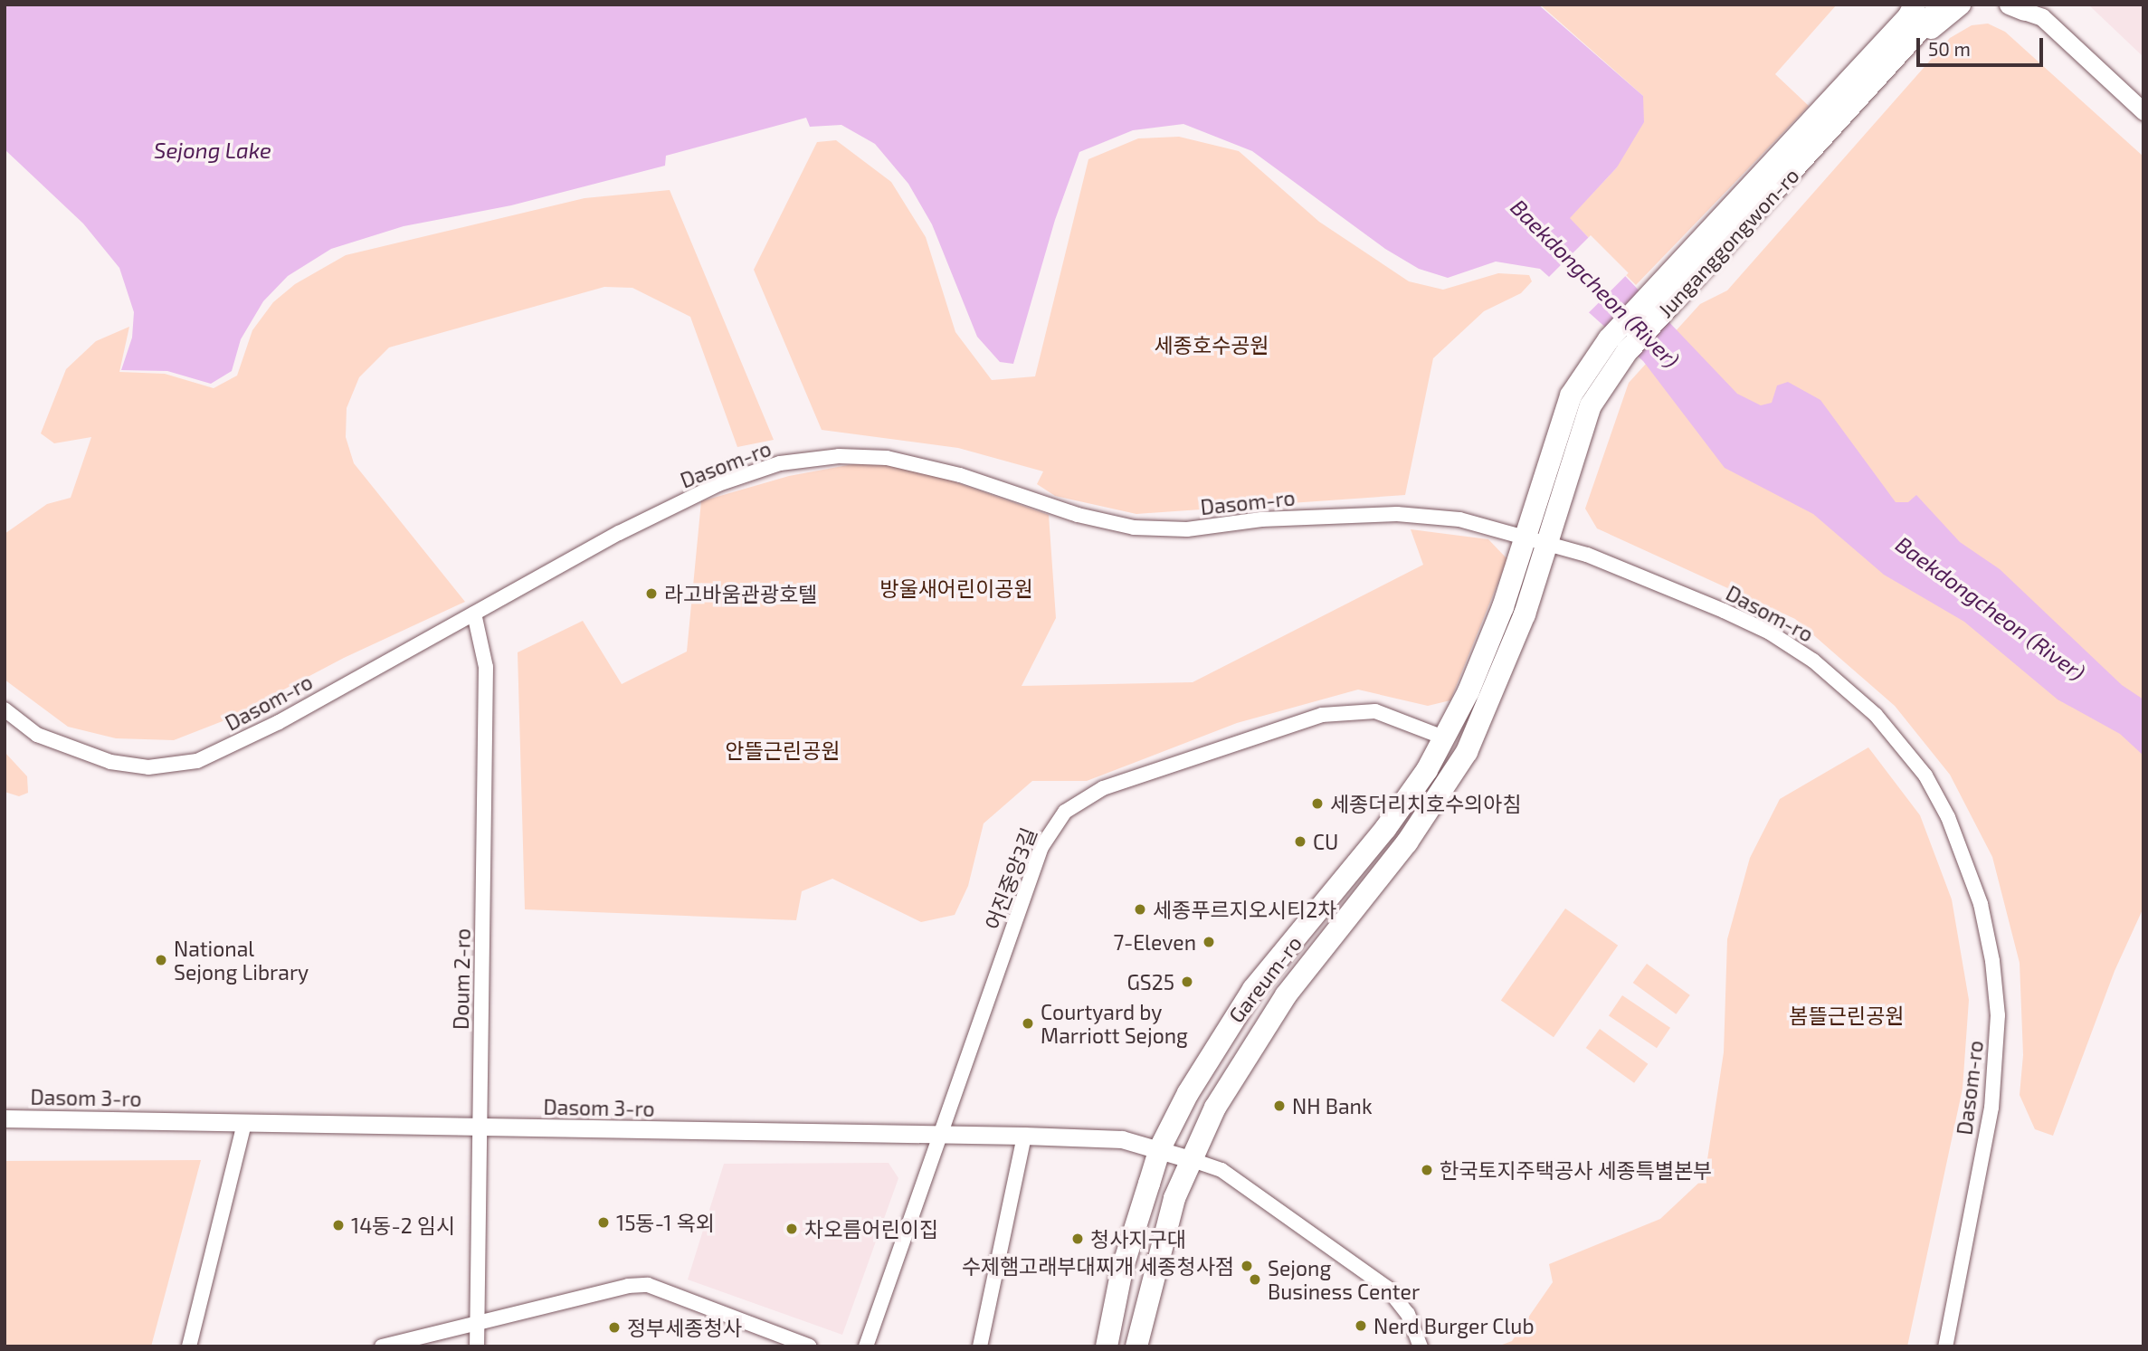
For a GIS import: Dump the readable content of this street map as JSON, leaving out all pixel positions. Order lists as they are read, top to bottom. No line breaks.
{"streets":{"main road":["Junganggongwon-ro","Gareum-ro"],"street":["Dasom-ro","어진중앙3길","Doum 2-ro","Dasom 3-ro"]},"crossings":[["Junganggongwon-ro","Dasom-ro"],["Junganggongwon-ro","Gareum-ro"],["Dasom-ro","Doum 2-ro"],["Dasom-ro","Gareum-ro"],["어진중앙3길","Gareum-ro"],["어진중앙3길","Dasom 3-ro"],["Doum 2-ro","Dasom 3-ro"],["Gareum-ro","Dasom 3-ro"]],"water":["Sejong Lake","Baekdongcheon (River)"],"parks":["세종호수공원","방울새어린이공원","안뜰근린공원","봄뜰근린공원"],"places":["라고바움관광호텔","세종더리치호수의아침","CU","세종푸르지오시티2차","7-Eleven","National Sejong Library","GS25","Courtyard by Marriott Sejong","NH Bank","한국토지주택공사 세종특별본부","15동-1 옥외","14동-2 임시","차오름어린이집","청사지구대","수제햄고래부대찌개 세종청사점","Sejong Business Center","Nerd Burger Club","정부세종청사"],"scale_bar":"50 m"}
